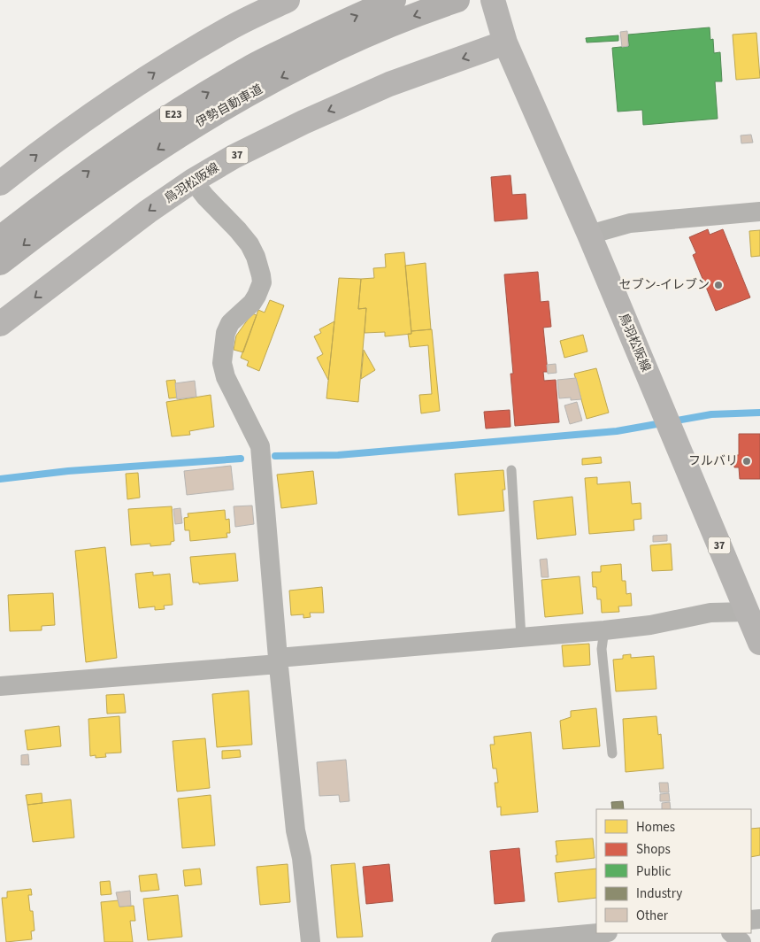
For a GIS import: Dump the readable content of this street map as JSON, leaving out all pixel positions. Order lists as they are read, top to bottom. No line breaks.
{"streets":{"highway":["伊勢自動車道","E23"],"main road":["37","鳥羽松阪線"]},"places":["セブン-イレブン","フルバリ"],"legend":["Homes","Shops","Public","Industry","Other"]}
